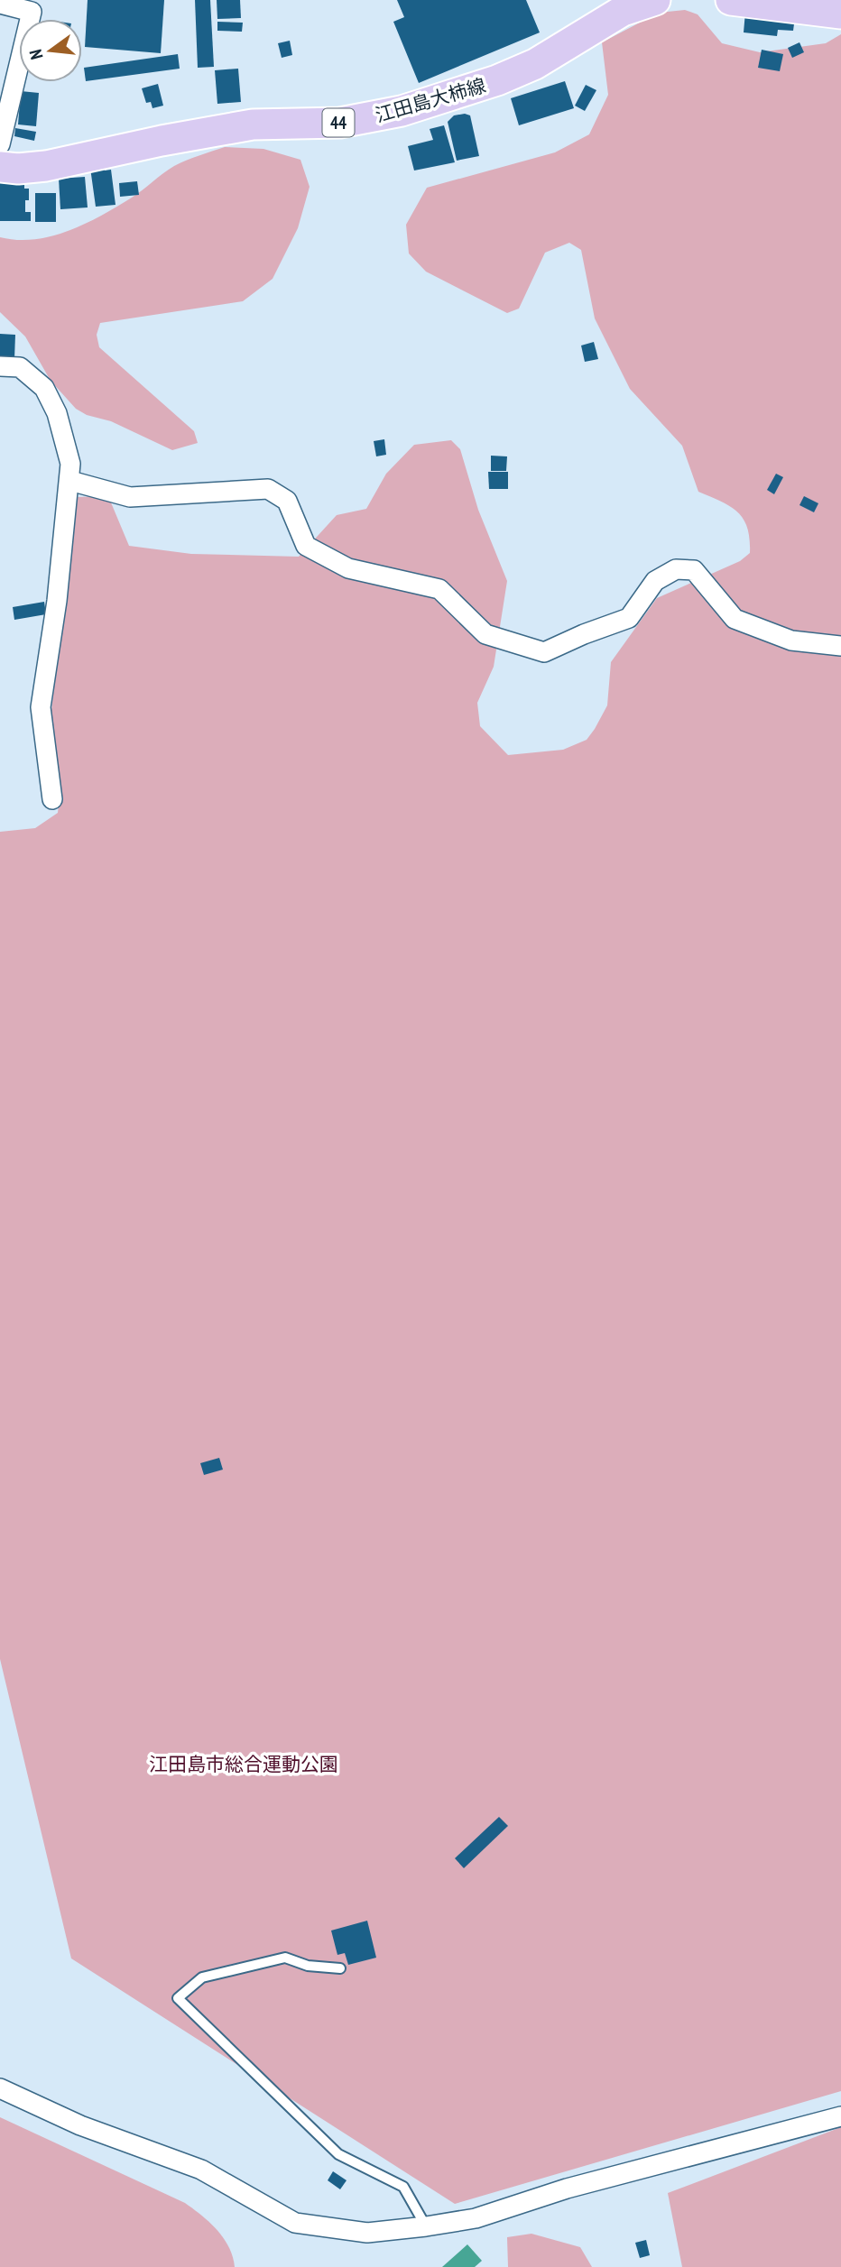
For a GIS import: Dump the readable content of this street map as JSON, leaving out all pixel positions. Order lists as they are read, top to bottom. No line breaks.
{"streets":{"main road":["江田島大柿線","44"]},"parks":["江田島市総合運動公園"],"north":"left"}
